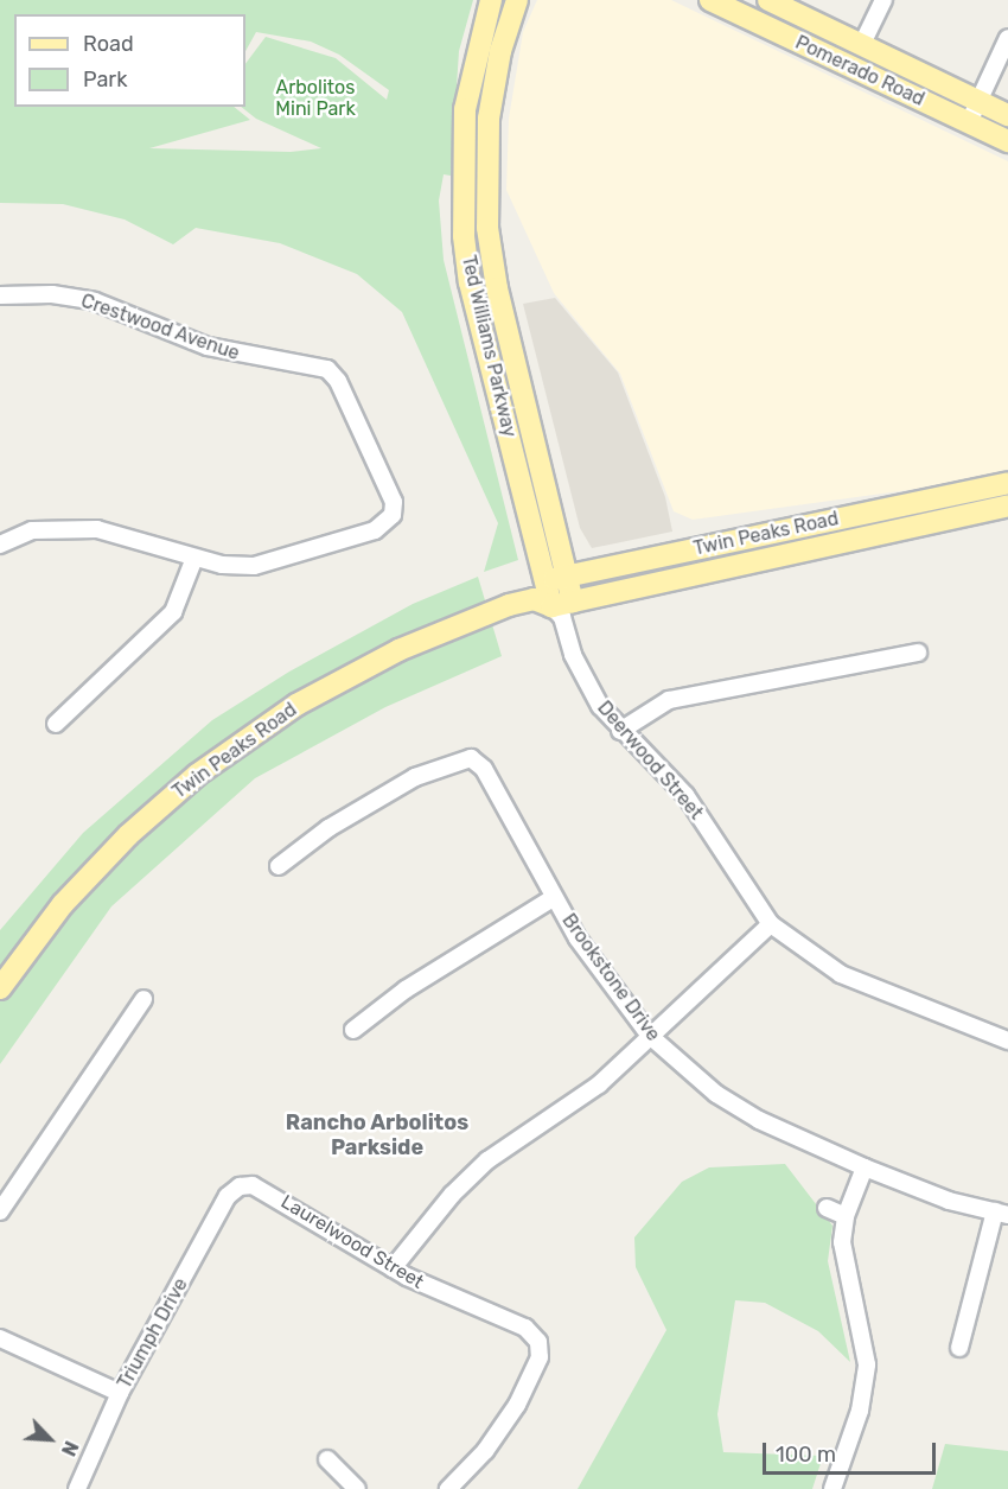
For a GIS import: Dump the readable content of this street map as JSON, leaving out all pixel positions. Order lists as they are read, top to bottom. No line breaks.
{"streets":{"main road":["Pomerado Road","Ted Williams Parkway","Twin Peaks Road"],"street":["Crestwood Avenue","Deerwood Street","Brookstone Drive","Laurelwood Street","Triumph Drive"]},"crossings":[["Ted Williams Parkway","Twin Peaks Road"],["Ted Williams Parkway","Deerwood Street"],["Twin Peaks Road","Deerwood Street"],["Laurelwood Street","Triumph Drive"]],"districts":["Rancho Arbolitos Parkside"],"parks":["Arbolitos Mini Park"],"legend":["Road","Park"],"scale_bar":"100 m","north":"bottom right"}
